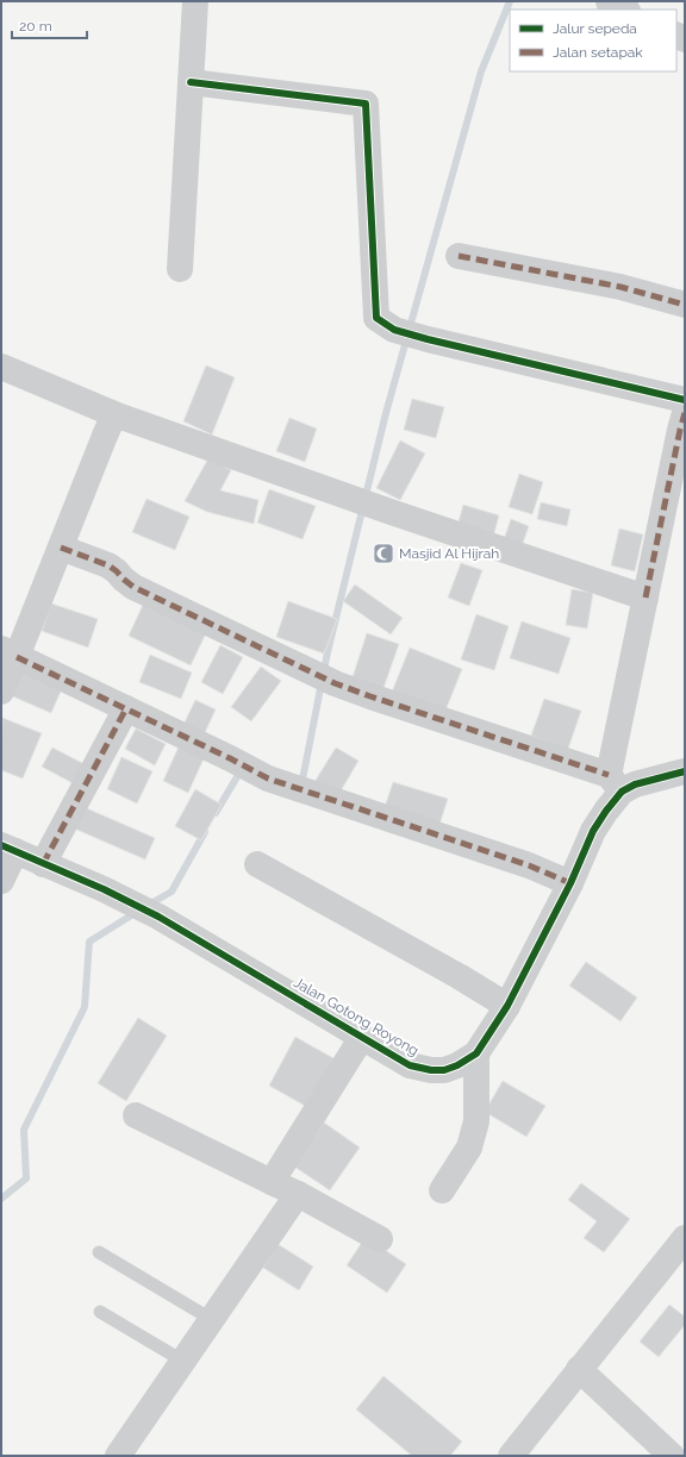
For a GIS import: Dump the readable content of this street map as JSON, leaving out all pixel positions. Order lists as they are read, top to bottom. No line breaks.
{"streets":{"street":["Jalan Gotong Royong"]},"places":{"mosque":["Masjid Al Hijrah"]},"legend":["Jalur sepeda","Jalan setapak"],"scale_bar":"20 m"}
